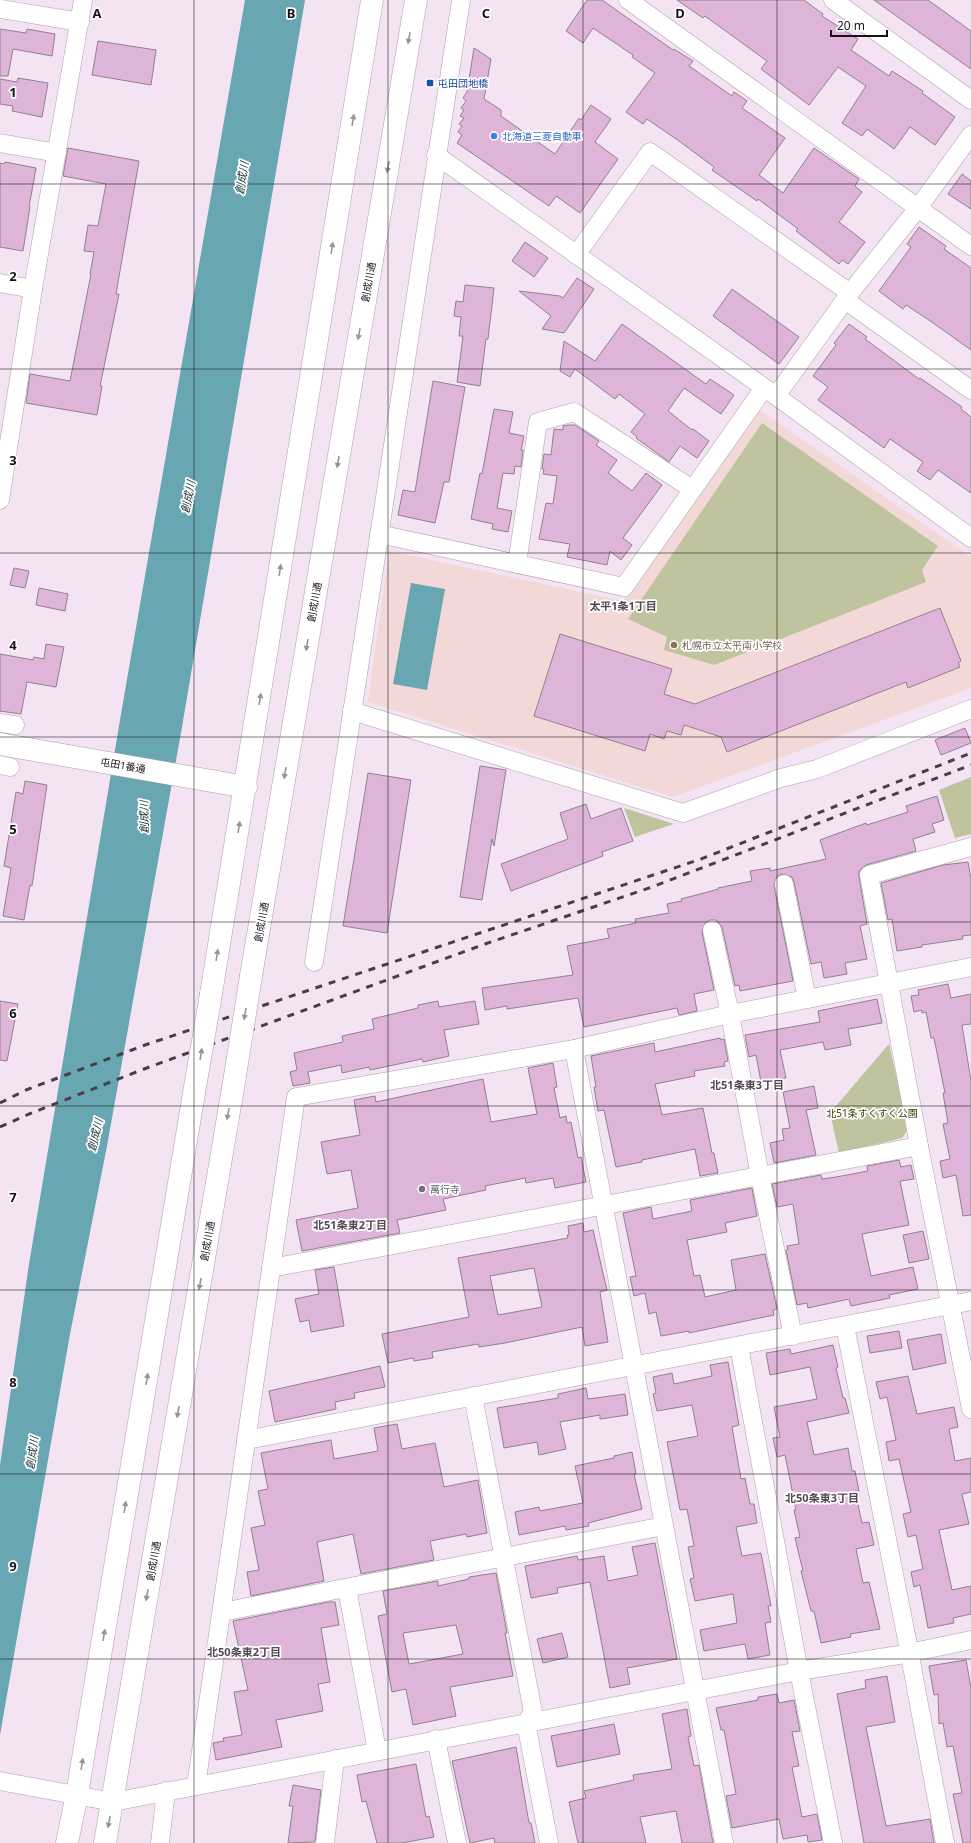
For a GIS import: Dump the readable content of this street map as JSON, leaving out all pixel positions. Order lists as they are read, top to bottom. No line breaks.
{"streets":{"main road":["創成川通","屯田1番通"]},"districts":["太平1条1丁目","北51条東3丁目","北51条東2丁目","北50条東3丁目","北50条東2丁目"],"water":["創成川"],"parks":["北51条すくすく公園"],"places":{"transit":["屯田団地橋"],"other":["北海道三菱自動車","札幌市立太平南小学校","萬行寺"]},"scale_bar":"20 m","grid":{"columns":["A","B","C","D"],"rows":["1","2","3","4","5","6","7","8","9"]}}
